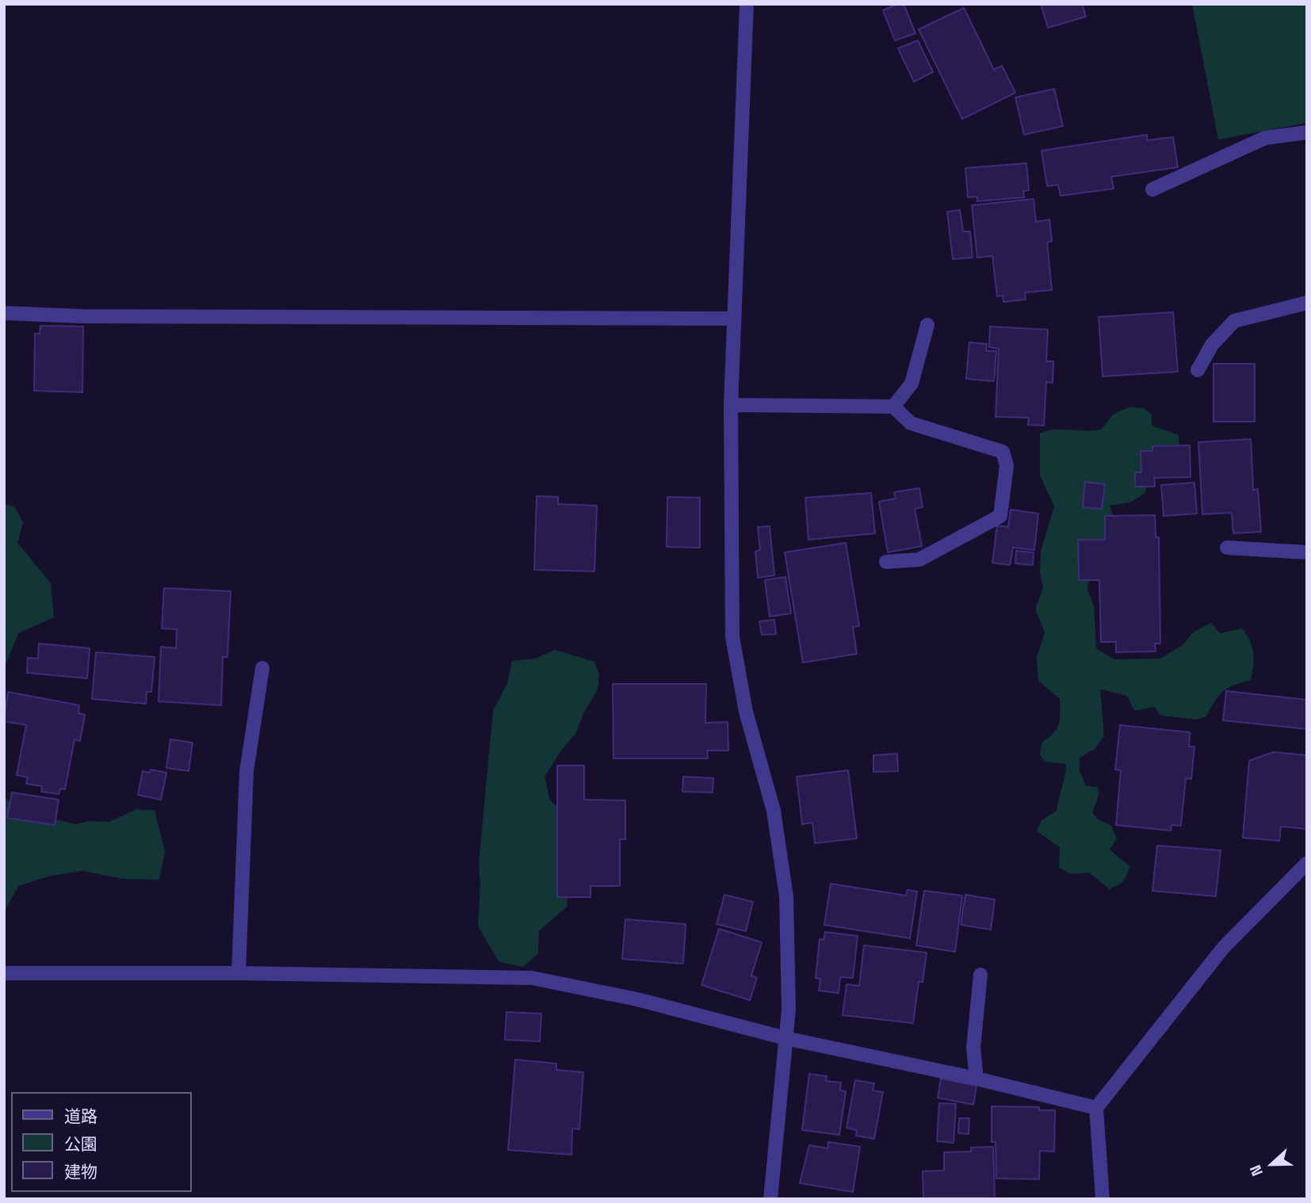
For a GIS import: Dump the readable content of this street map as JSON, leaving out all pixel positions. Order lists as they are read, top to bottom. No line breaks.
{"legend":["道路","公園","建物"],"north":"left"}
